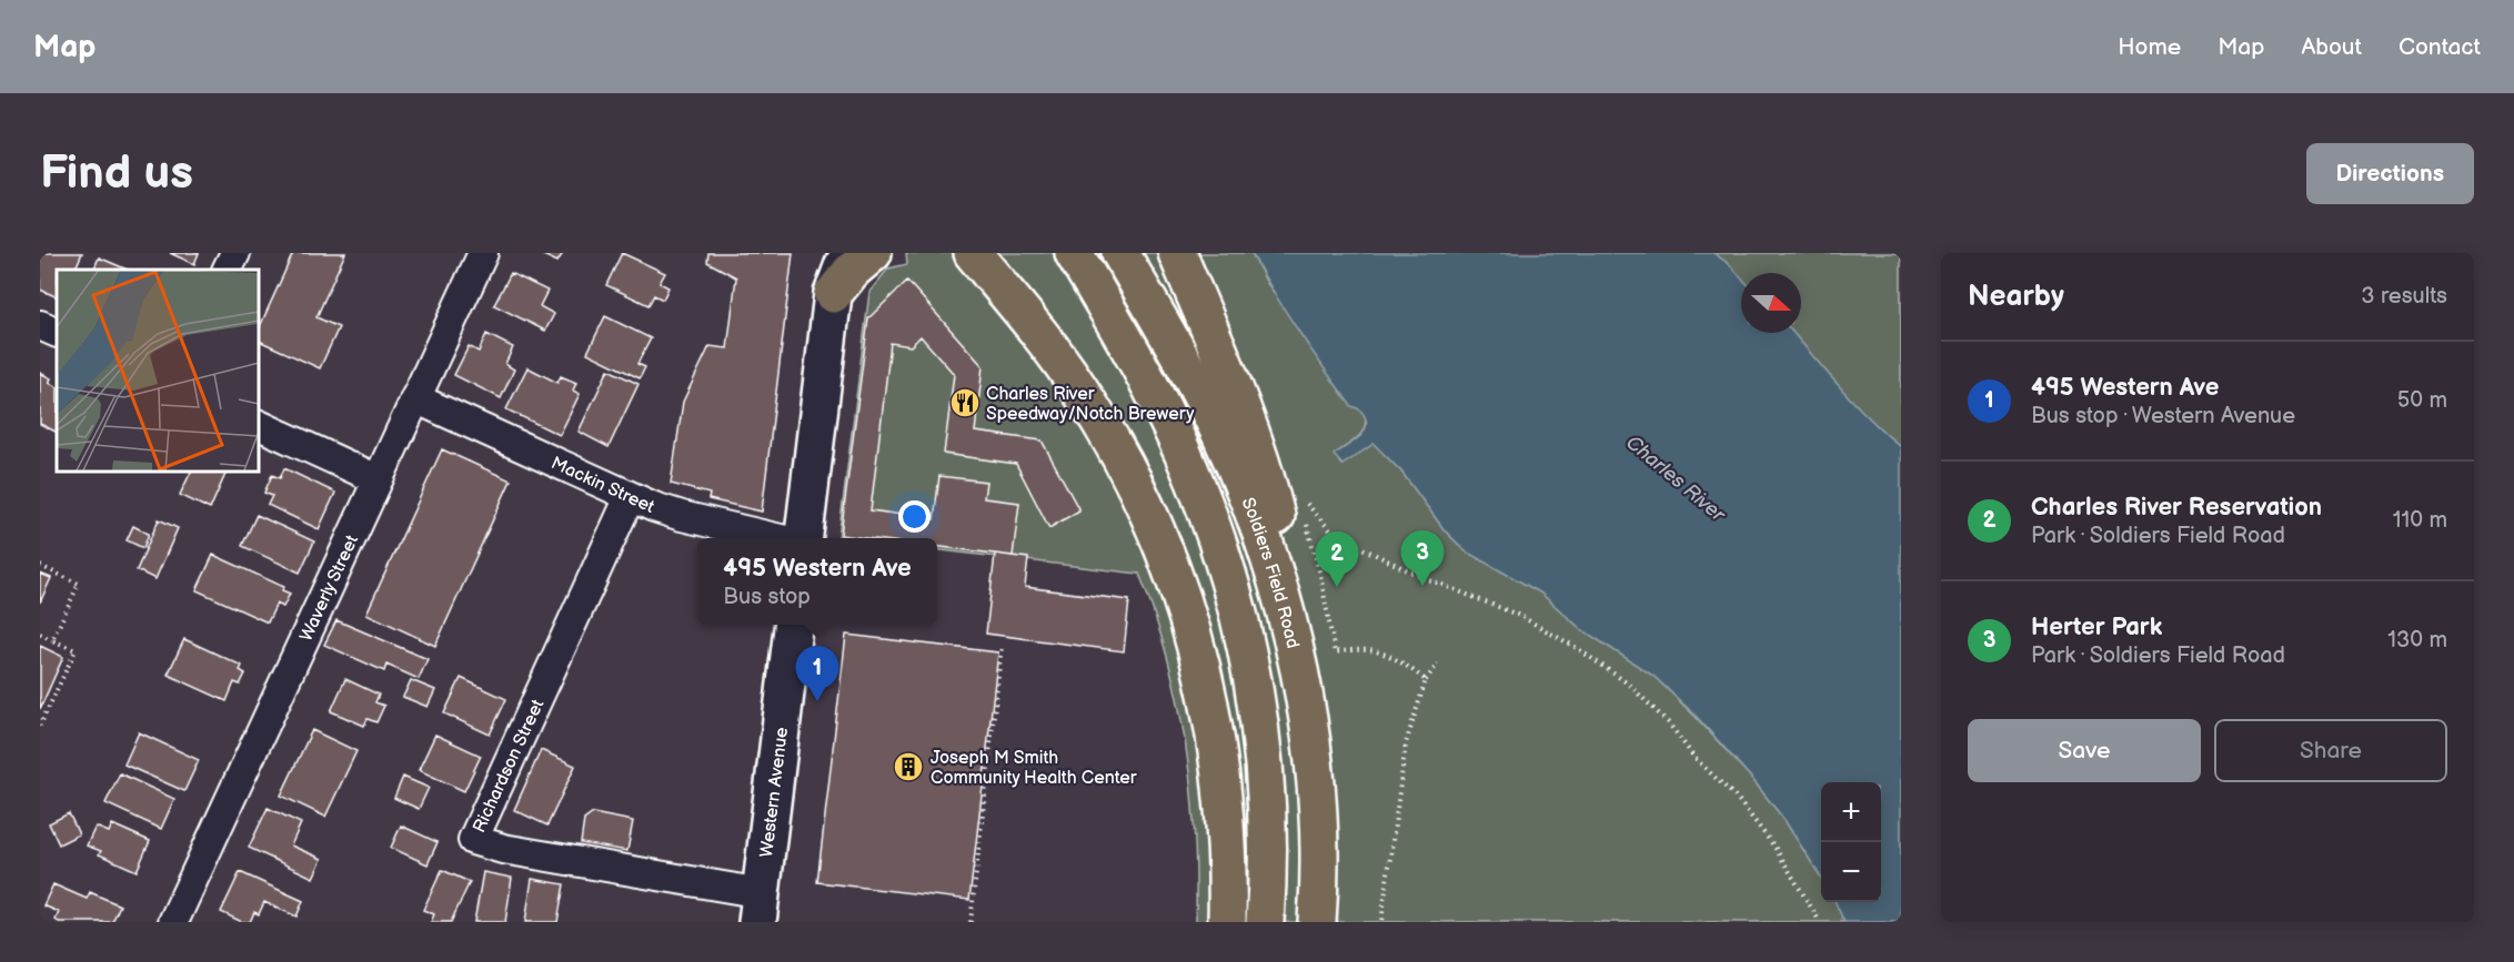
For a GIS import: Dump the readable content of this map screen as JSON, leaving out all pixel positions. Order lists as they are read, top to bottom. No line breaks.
{"streets":{"main road":["Soldiers Field Road","Western Avenue"],"street":["Mackin Street","Waverly Street","Richardson Street"]},"crossings":[["Mackin Street","Waverly Street"],["Mackin Street","Richardson Street"],["Richardson Street","Western Avenue"]],"water":["Charles River"],"places":{"restaurant":["Charles River Speedway/Notch Brewery"],"building":["Joseph M Smith Community Health Center"]},"north":"right","page":{"header":"Map","nav":["Home","Map","About","Contact"],"buttons":["Directions",["Save","Share"]],"title":"Find us","heading":["Nearby","3 results"],"list":[{"mark":"1","name":"495 Western Ave","note":"Bus stop · Western Avenue","value":"50 m"},{"mark":"2","name":"Charles River Reservation","note":"Park · Soldiers Field Road","value":"110 m"},{"mark":"3","name":"Herter Park","note":"Park · Soldiers Field Road","value":"130 m"}],"pins":["3","2","1"],"popup":["495 Western Ave","Bus stop"],"map_buttons":["+","−"]}}
